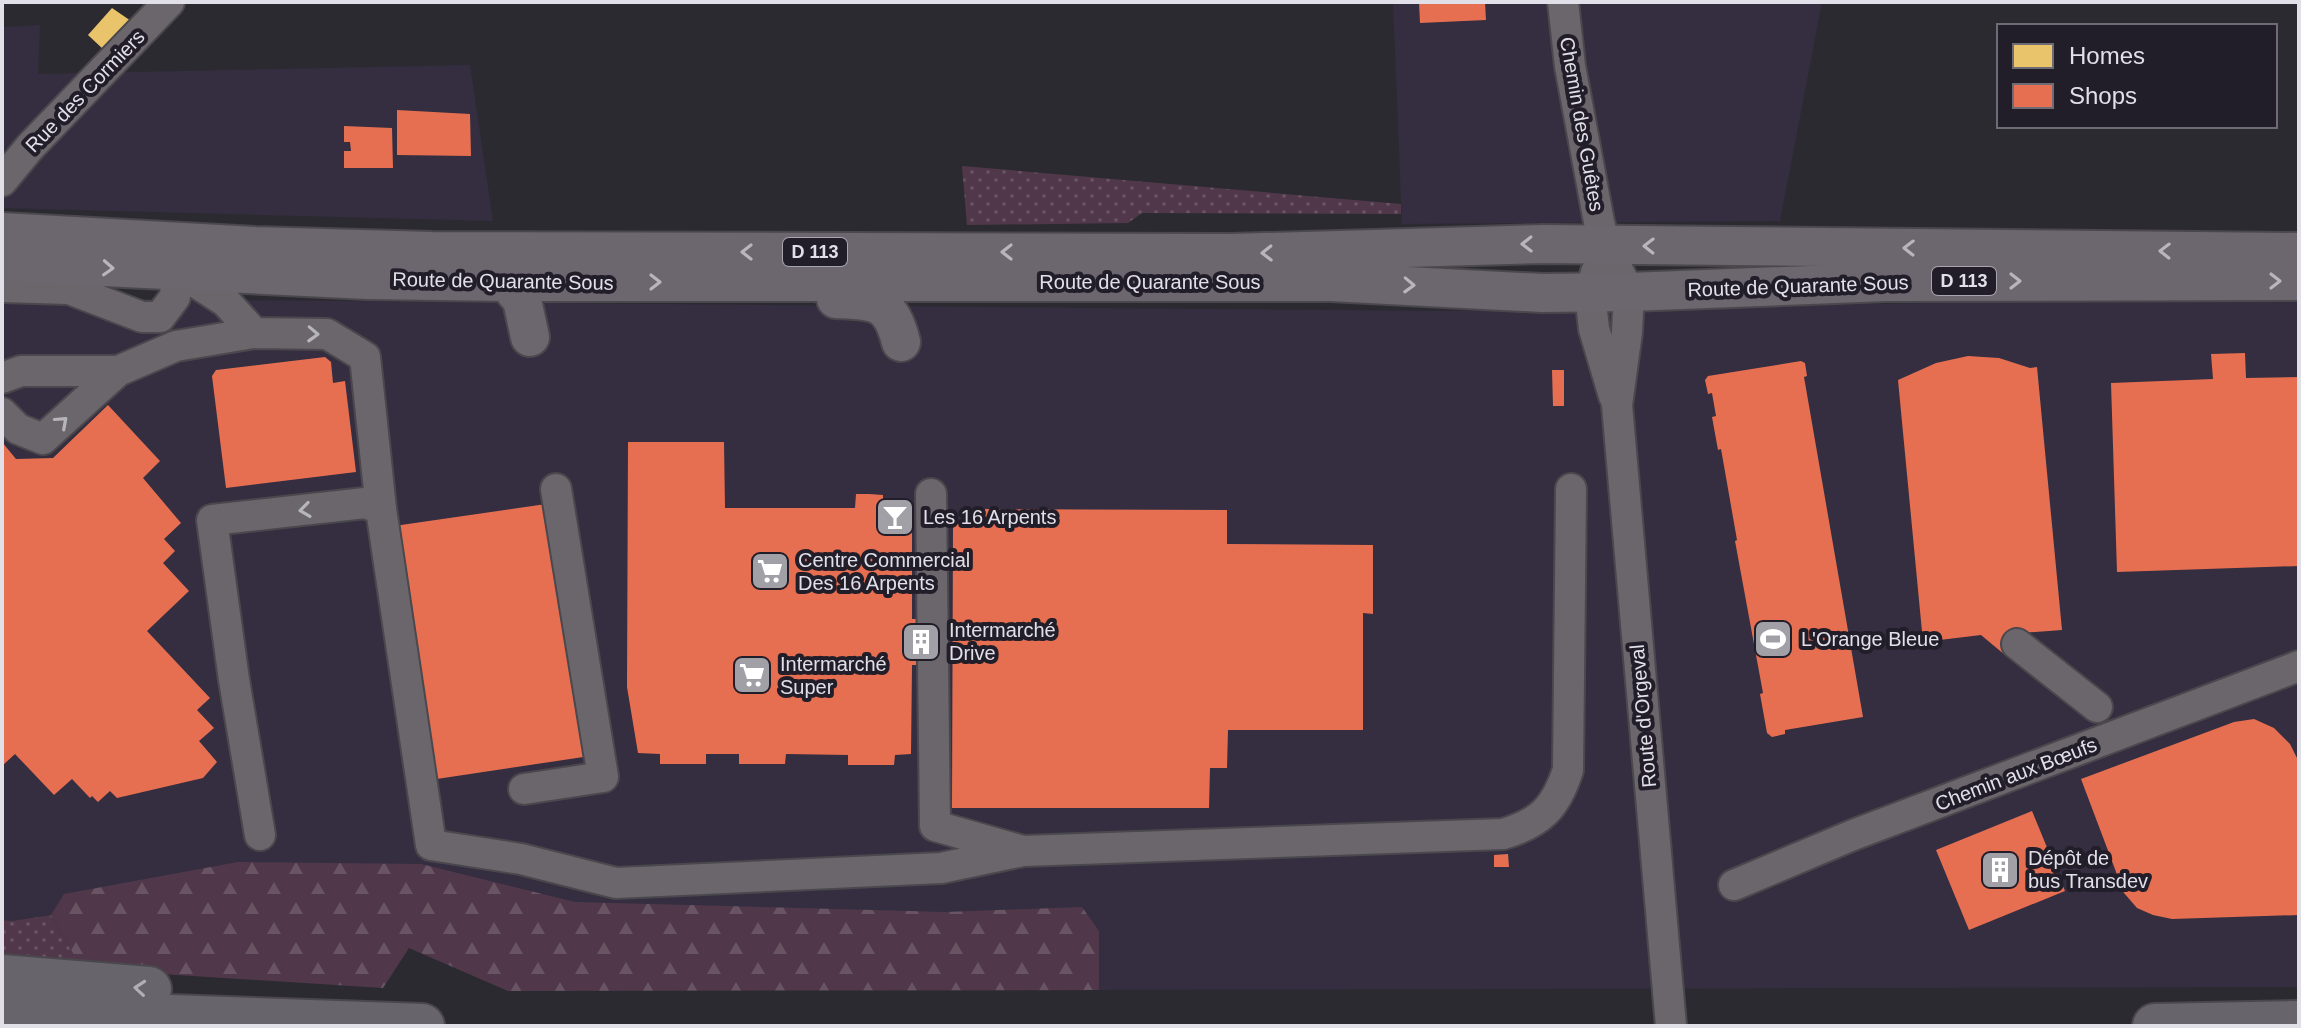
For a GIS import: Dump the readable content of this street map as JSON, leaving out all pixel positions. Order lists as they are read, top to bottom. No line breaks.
{"streets":{"main road":["D 113","Route de Quarante Sous"],"street":["Rue des Cormiers","Chemin des Guêtes","Route d'Orgeval","Chemin aux Bœufs"]},"crossings":[["Chemin des Guêtes","Route de Quarante Sous"],["Route de Quarante Sous","Route d'Orgeval"]],"places":{"bar":["Les 16 Arpents"],"supermarket":["Centre Commercial Des 16 Arpents","Intermarché Super"],"sports":["L'Orange Bleue"],"building":["Intermarché Drive","Dépôt de bus Transdev"]},"legend":["Homes","Shops"]}
